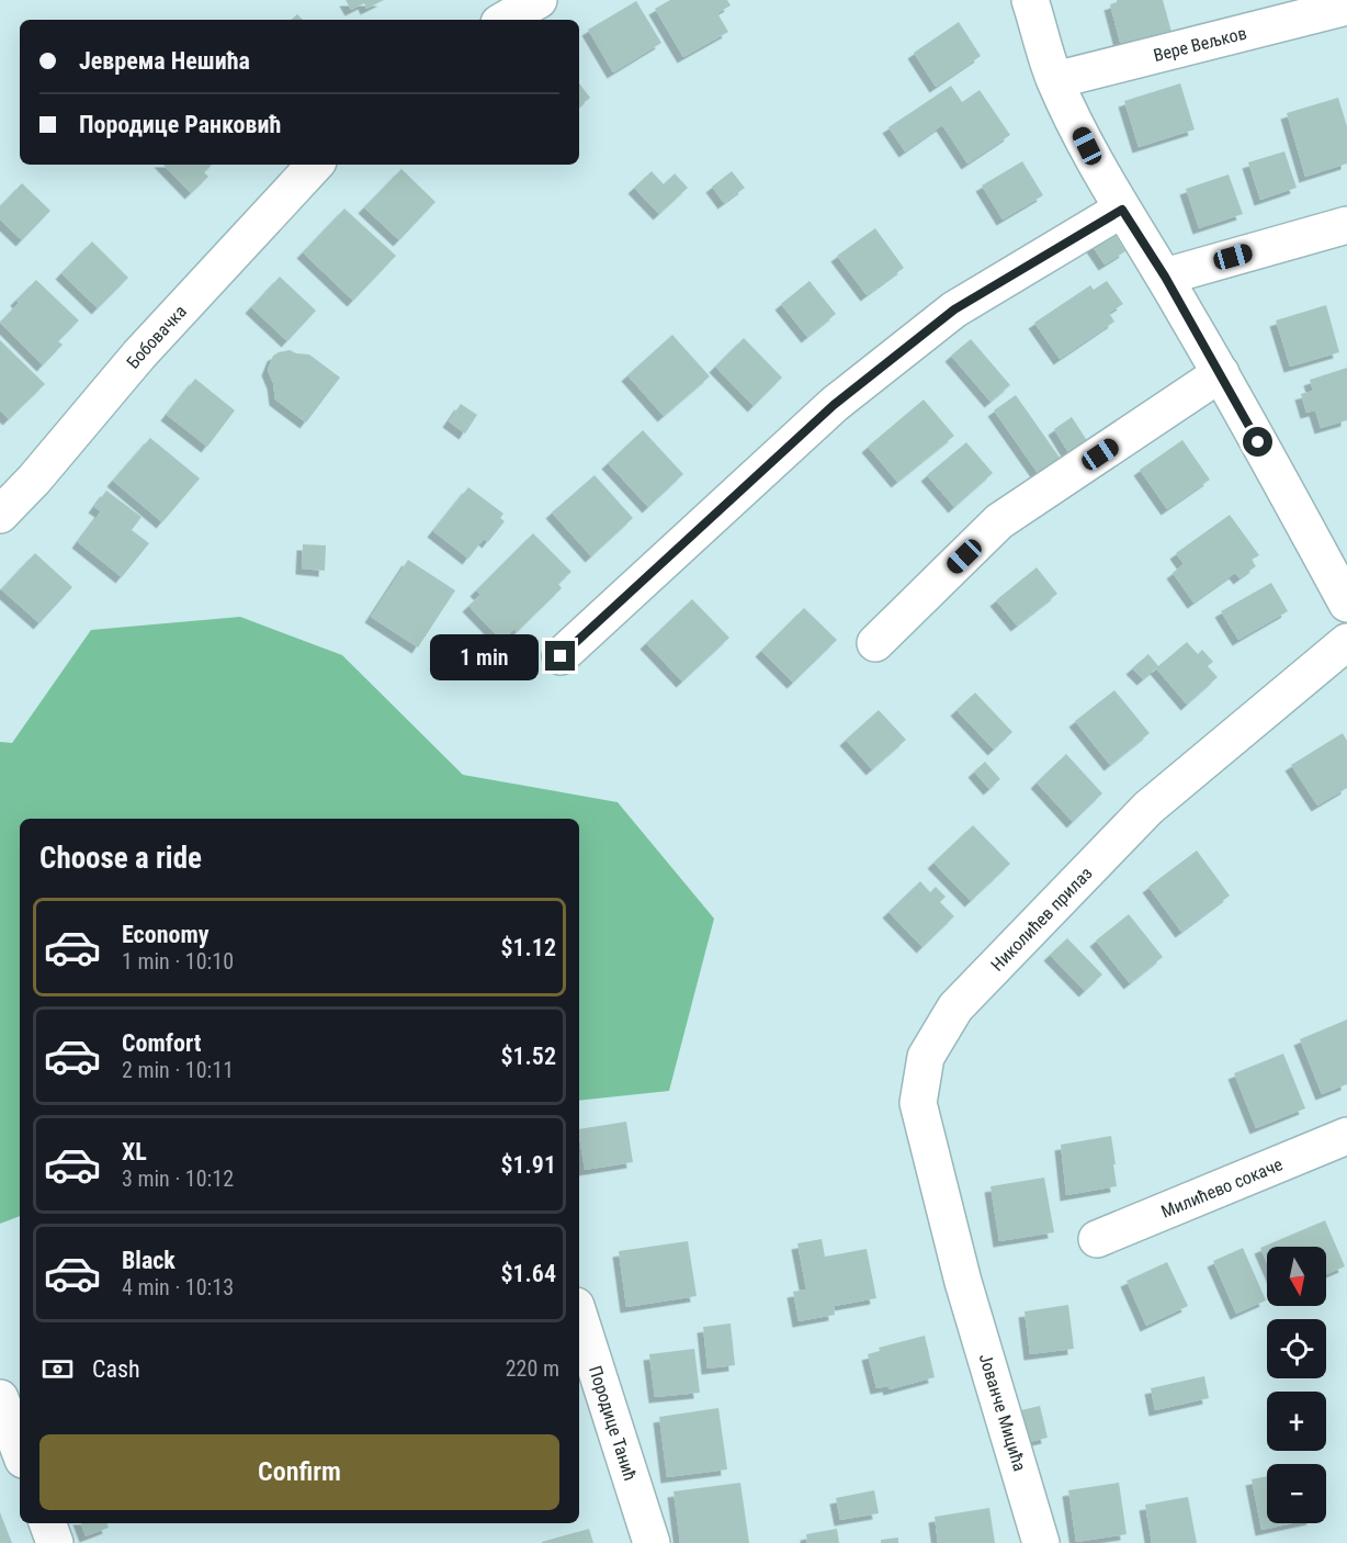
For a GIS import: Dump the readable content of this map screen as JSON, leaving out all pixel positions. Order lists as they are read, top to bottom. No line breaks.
{"streets":{"street":["Вере Вељков","Бобовачка","Николићев прилаз","Милићево сокаче","Јованче Мицића","Породице Танић"]},"crossings":[["Николићев прилаз","Јованче Мицића"]],"north":"bottom","page":{"banner":["Јеврема Нешића","Породице Ранковић"],"bubble":"1 min","heading":"Choose a ride","list":[{"name":"Economy","note":"1 min · 10:10","value":"$1.12"},{"name":"Comfort","note":"2 min · 10:11","value":"$1.52"},{"name":"XL","note":"3 min · 10:12","value":"$1.91"},{"name":"Black","note":"4 min · 10:13","value":"$1.64"}],"map_buttons":["+","−"],"pay":["Cash","220 m"],"buttons":"Confirm"}}
